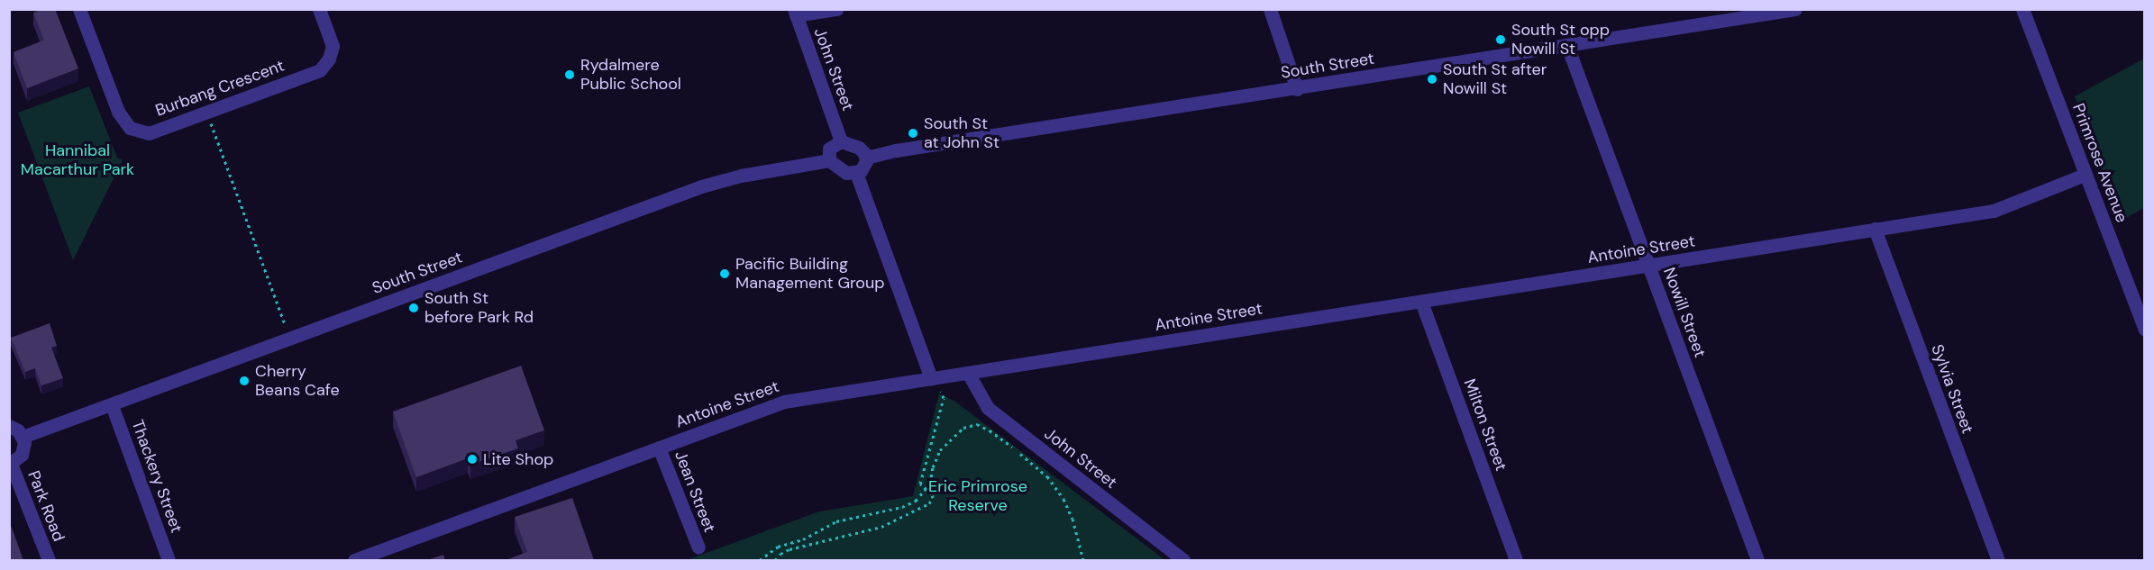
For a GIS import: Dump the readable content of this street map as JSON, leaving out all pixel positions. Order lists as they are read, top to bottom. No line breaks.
{"streets":{"street":["South Street","John Street","Burbang Crescent","Primrose Avenue","Antoine Street","Nowill Street","Sylvia Street","Milton Street","Thackery Street","Jean Street","Park Road"]},"crossings":[["South Street","John Street"],["South Street","Nowill Street"],["South Street","Thackery Street"],["John Street","Antoine Street"],["Primrose Avenue","Antoine Street"],["Antoine Street","Nowill Street"],["Antoine Street","Sylvia Street"],["Antoine Street","Milton Street"],["Antoine Street","Jean Street"]],"parks":["Hannibal Macarthur Park","Eric Primrose Reserve"],"places":["South St opp Nowill St","Rydalmere Public School","South St after Nowill St","South St at John St","Pacific Building Management Group","South St before Park Rd","Cherry Beans Cafe","Lite Shop"]}
